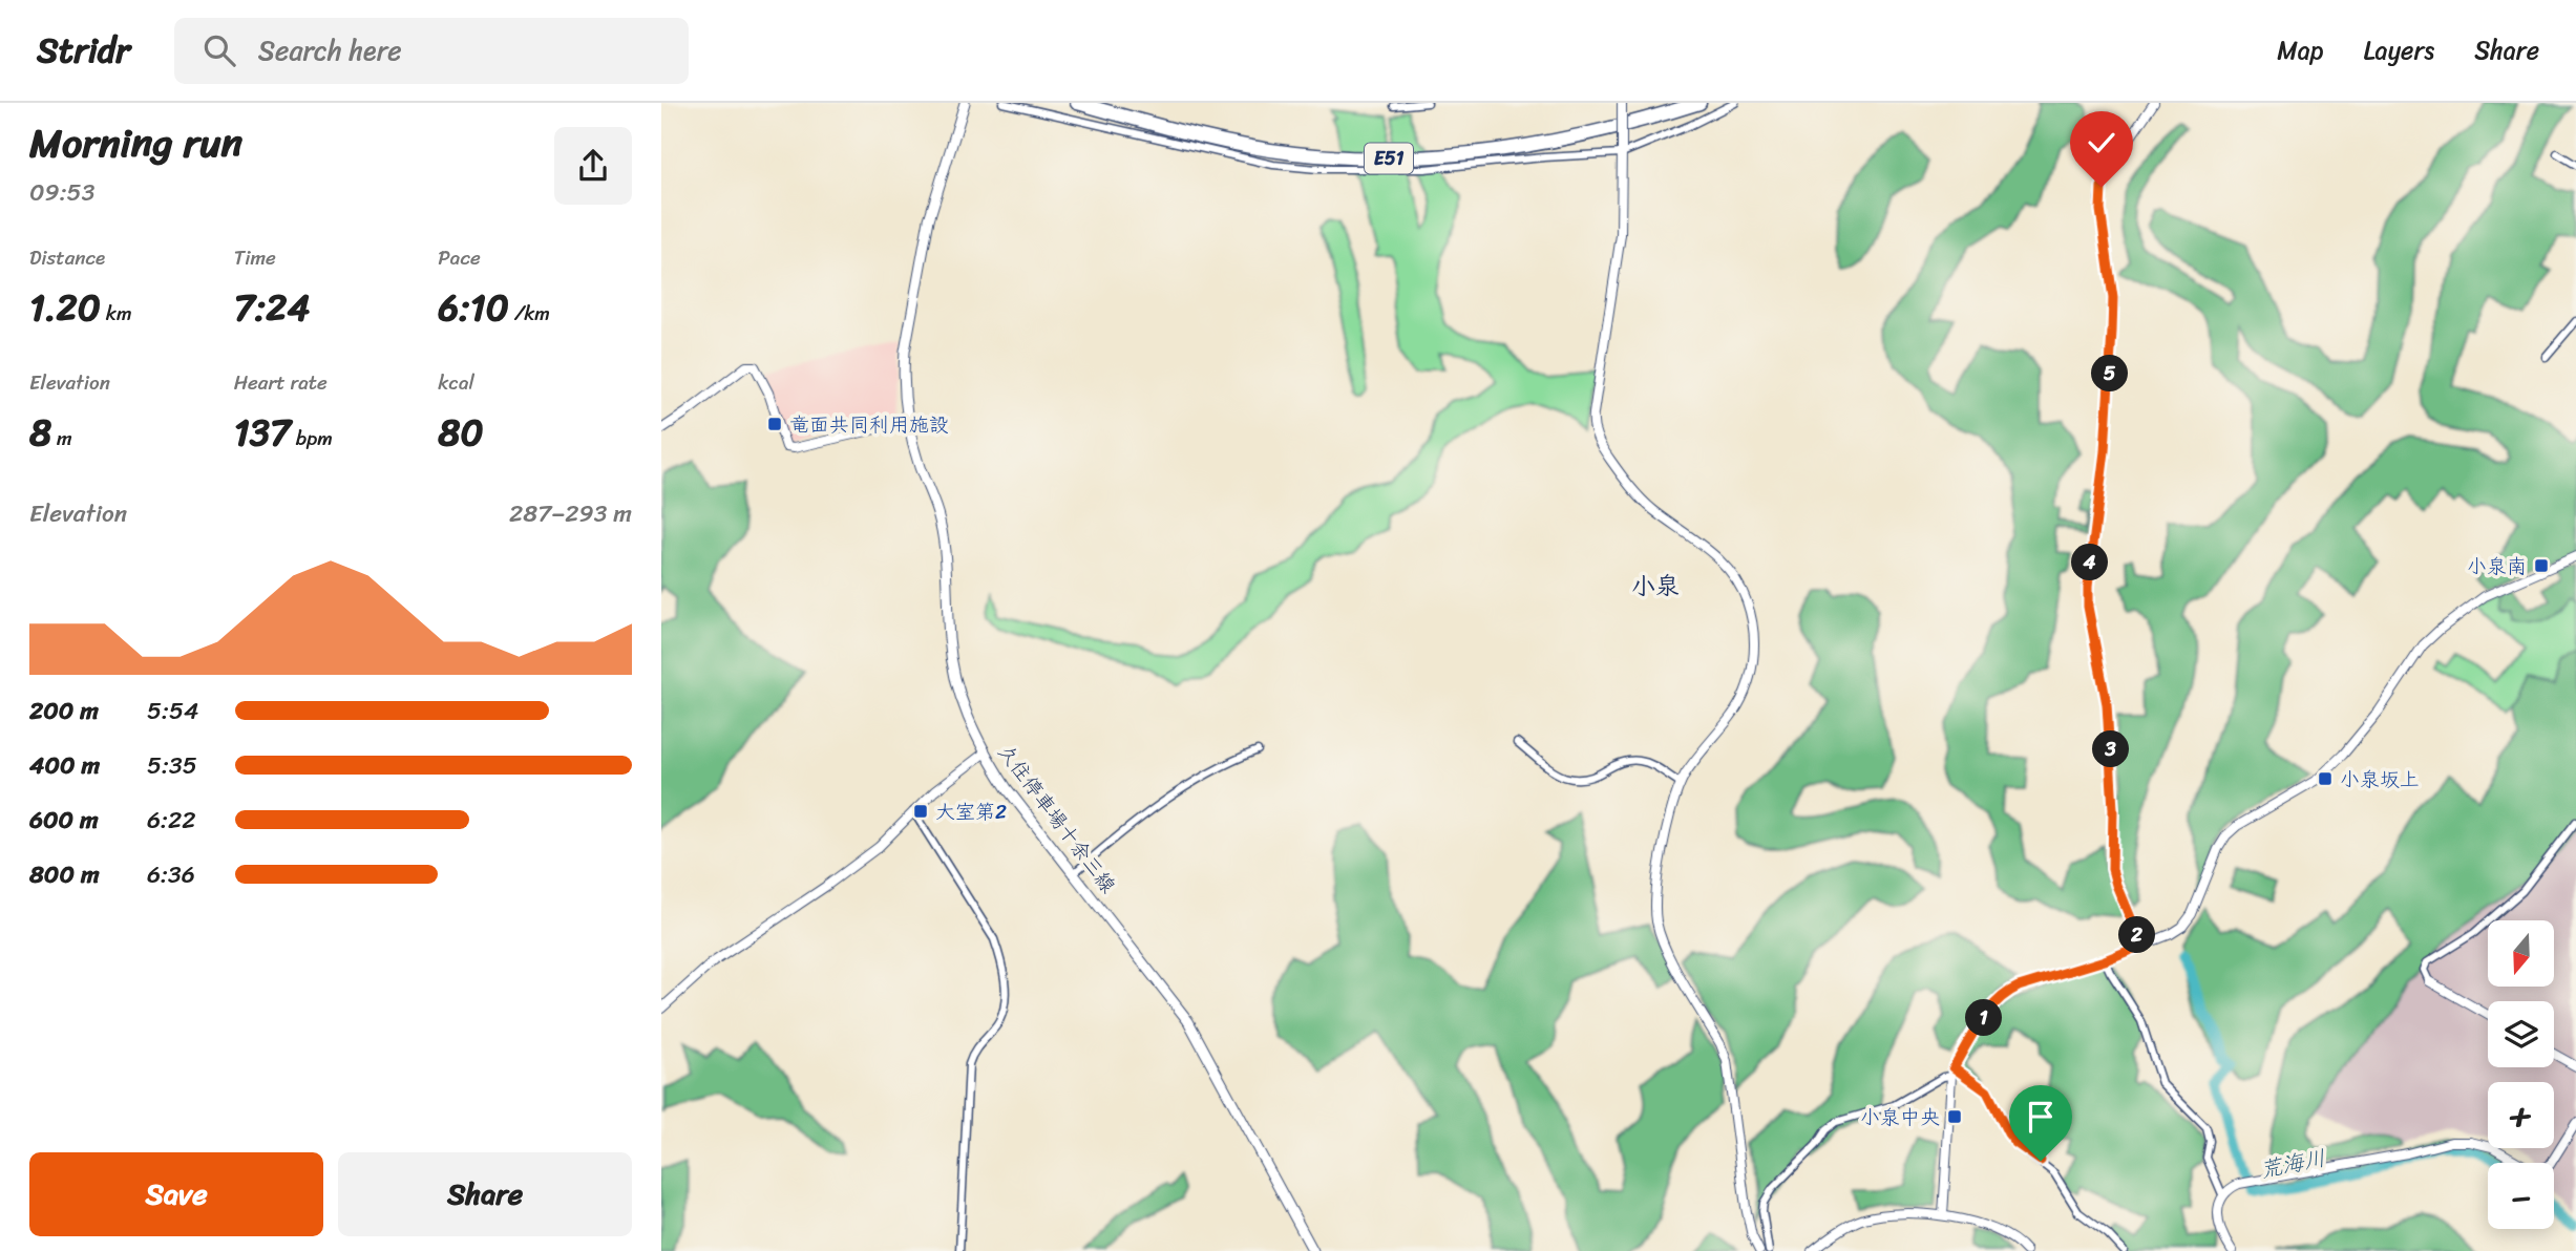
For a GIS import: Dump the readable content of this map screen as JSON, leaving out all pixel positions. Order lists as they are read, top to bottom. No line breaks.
{"streets":{"highway":["E51"],"main road":["久住停車場十余三線"]},"districts":["小泉"],"water":["荒海川"],"places":{"transit":["竜面共同利用施設","小泉南","小泉坂上","大室第2","小泉中央"]},"north":"bottom","page":{"header":"Stridr","search":"Search here","nav":["Map","Layers","Share"],"heading":["Morning run","09:53"],"stats":[["Distance","1.20 km"],["Time","7:24"],["Pace","6:10 /km"],["Elevation","8 m"],["Heart rate","137 bpm"],["kcal","80"]],"pins":["5","4","3","2","1"],"chart":["Elevation","287–293 m"],"list":[{"name":"200 m","note":"5:54"},{"name":"400 m","note":"5:35"},{"name":"600 m","note":"6:22"},{"name":"800 m","note":"6:36"}],"map_buttons":["+","−"],"buttons":["Save","Share"]}}
